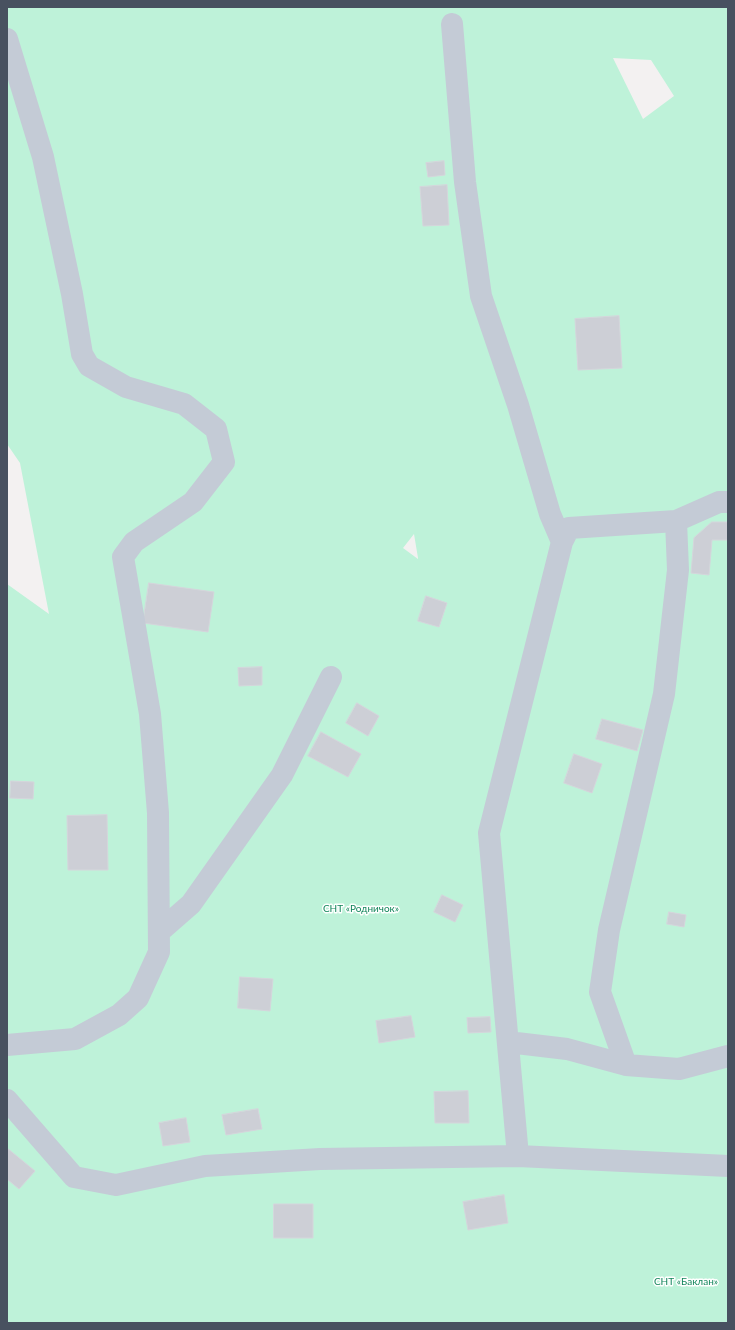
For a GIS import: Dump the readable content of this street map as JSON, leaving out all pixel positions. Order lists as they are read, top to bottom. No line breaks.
{"parks":["СНТ «Родничок»","СНТ «Баклан»"]}
